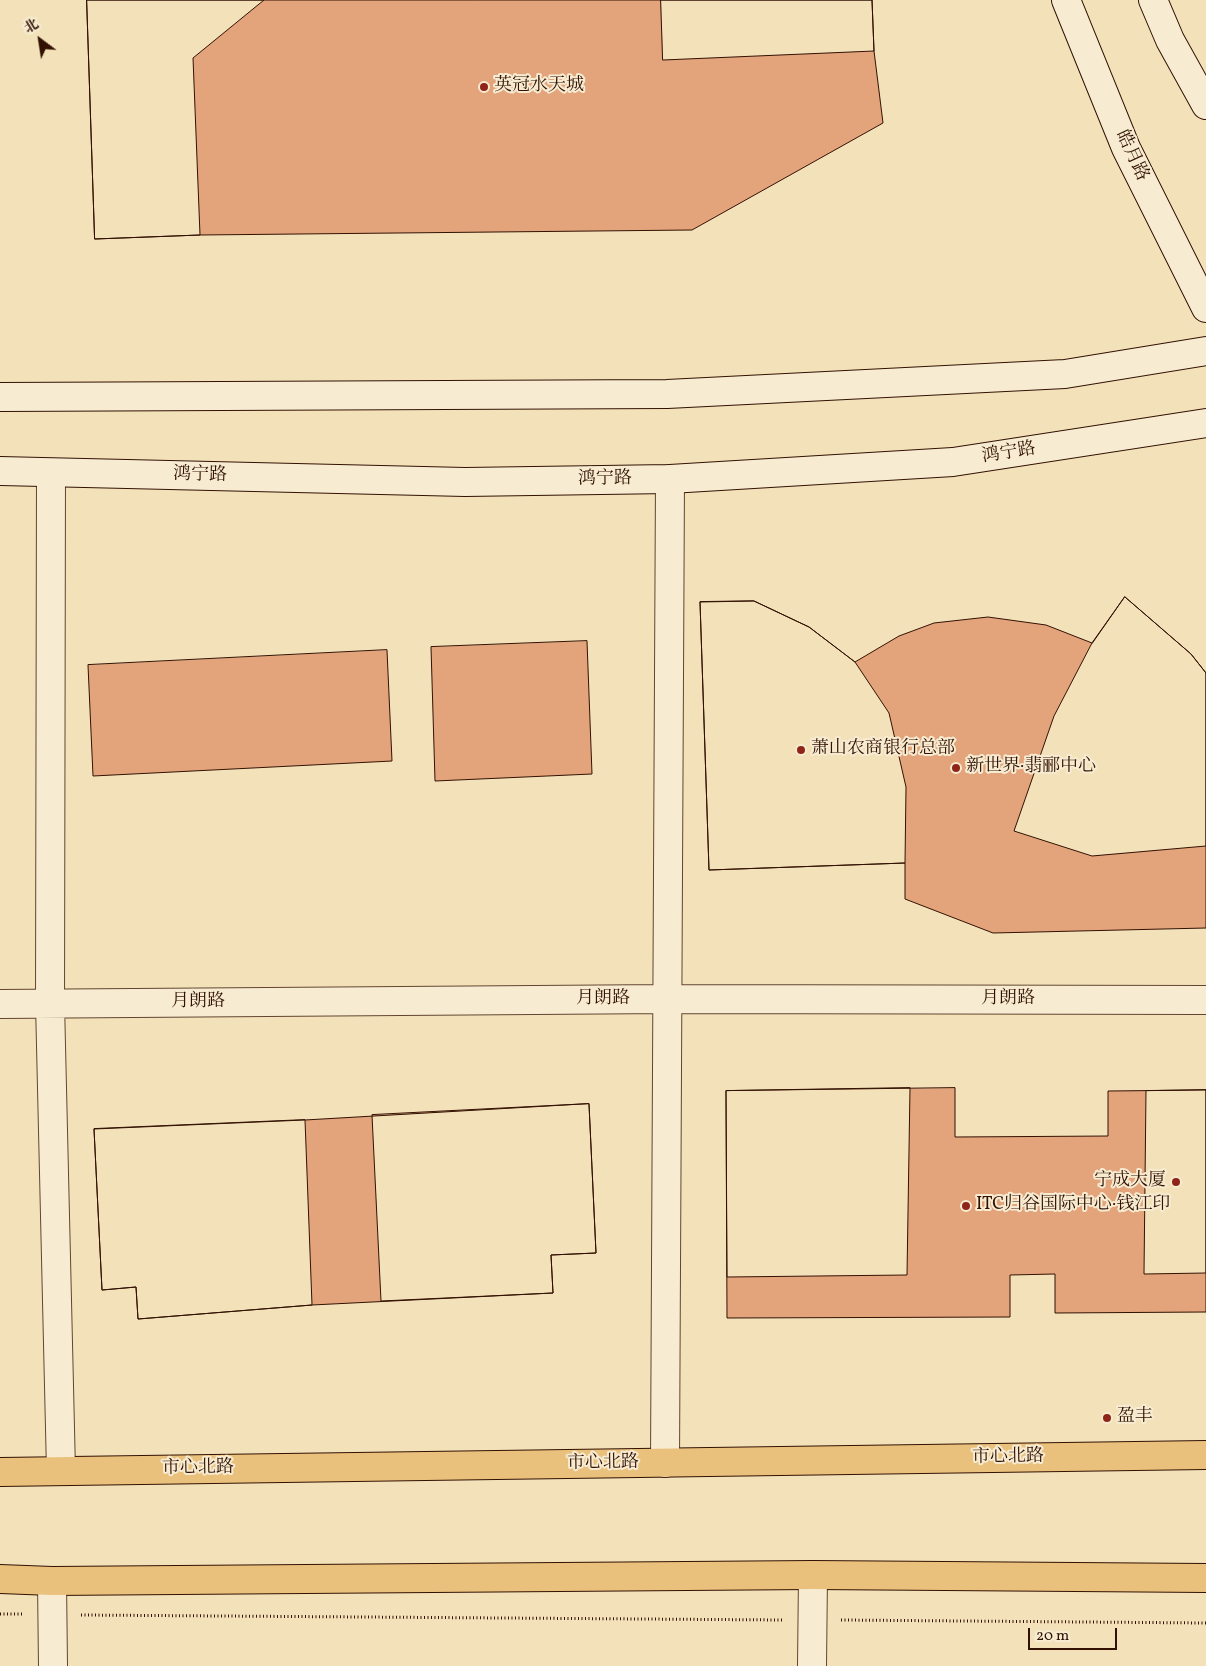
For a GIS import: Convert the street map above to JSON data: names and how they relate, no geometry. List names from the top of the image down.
{
  "streets": {
    "main road": ["市心北路"],
    "street": ["皓月路", "鸿宁路", "月朗路"]
  },
  "places": [
    "英冠水天城",
    "萧山农商银行总部",
    "新世界·翡郦中心",
    "宁成大厦",
    "ITC归谷国际中心·钱江印",
    "盈丰"
  ],
  "scale_bar": "20 m",
  "north": "top left"
}
